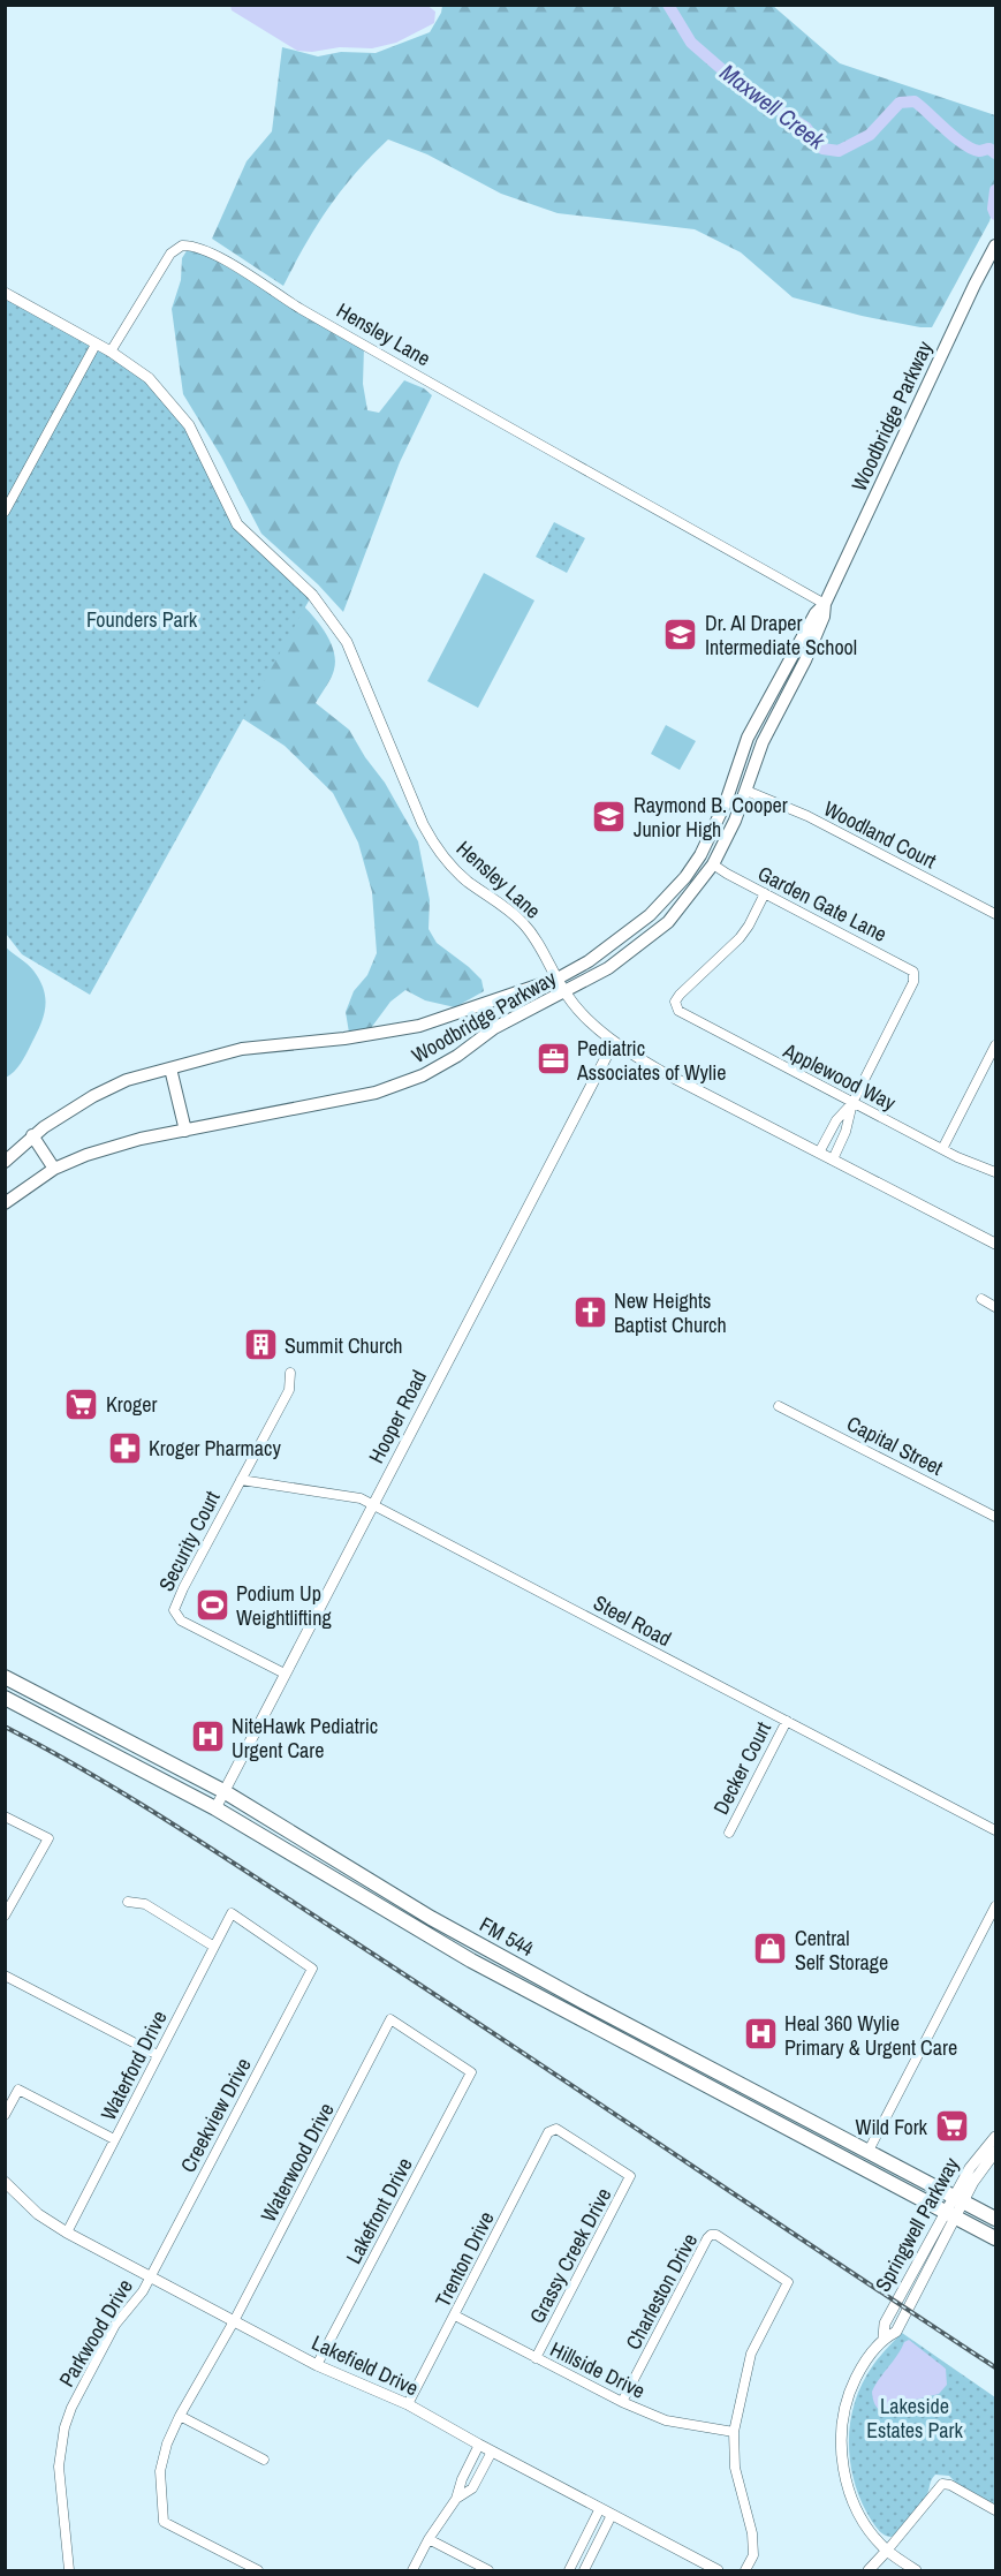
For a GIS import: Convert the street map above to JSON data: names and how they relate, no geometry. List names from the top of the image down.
{
  "streets": {
    "main road": ["Woodbridge Parkway", "FM 544"],
    "street": [
      "Hensley Lane",
      "Woodland Court",
      "Garden Gate Lane",
      "Applewood Way",
      "Hooper Road",
      "Capital Street",
      "Security Court",
      "Steel Road",
      "Decker Court",
      "Waterford Drive",
      "Creekview Drive",
      "Waterwood Drive",
      "Lakefront Drive",
      "Springwell Parkway",
      "Grassy Creek Drive",
      "Trenton Drive",
      "Charleston Drive",
      "Parkwood Drive",
      "Lakefield Drive",
      "Hillside Drive"
    ]
  },
  "crossings": [
    ["Hensley Lane", "Woodbridge Parkway"],
    ["Hensley Lane", "Hooper Road"],
    ["Woodbridge Parkway", "Woodland Court"],
    ["Woodbridge Parkway", "Garden Gate Lane"],
    ["Garden Gate Lane", "Applewood Way"],
    ["Hooper Road", "Security Court"],
    ["Hooper Road", "Steel Road"],
    ["Hooper Road", "FM 544"],
    ["Security Court", "Steel Road"],
    ["Steel Road", "Decker Court"],
    ["FM 544", "Springwell Parkway"],
    ["Waterford Drive", "Creekview Drive"],
    ["Waterford Drive", "Lakefield Drive"],
    ["Creekview Drive", "Parkwood Drive"],
    ["Creekview Drive", "Lakefield Drive"],
    ["Waterwood Drive", "Lakefront Drive"],
    ["Waterwood Drive", "Lakefield Drive"],
    ["Lakefront Drive", "Lakefield Drive"],
    ["Grassy Creek Drive", "Trenton Drive"],
    ["Grassy Creek Drive", "Hillside Drive"],
    ["Trenton Drive", "Lakefield Drive"],
    ["Trenton Drive", "Hillside Drive"],
    ["Charleston Drive", "Hillside Drive"],
    ["Parkwood Drive", "Lakefield Drive"]
  ],
  "water": ["Maxwell Creek"],
  "parks": ["Founders Park", "Lakeside Estates Park"],
  "places": {
    "school or university": ["Dr. Al Draper Intermediate School", "Raymond B. Cooper Junior High"],
    "office": ["Pediatric Associates of Wylie"],
    "church": ["New Heights Baptist Church"],
    "building": ["Summit Church"],
    "supermarket": ["Kroger", "Wild Fork"],
    "pharmacy": ["Kroger Pharmacy"],
    "sports": ["Podium Up Weightlifting"],
    "hospital": ["NiteHawk Pediatric Urgent Care", "Heal 360 Wylie Primary & Urgent Care"],
    "shop": ["Central Self Storage"]
  }
}
